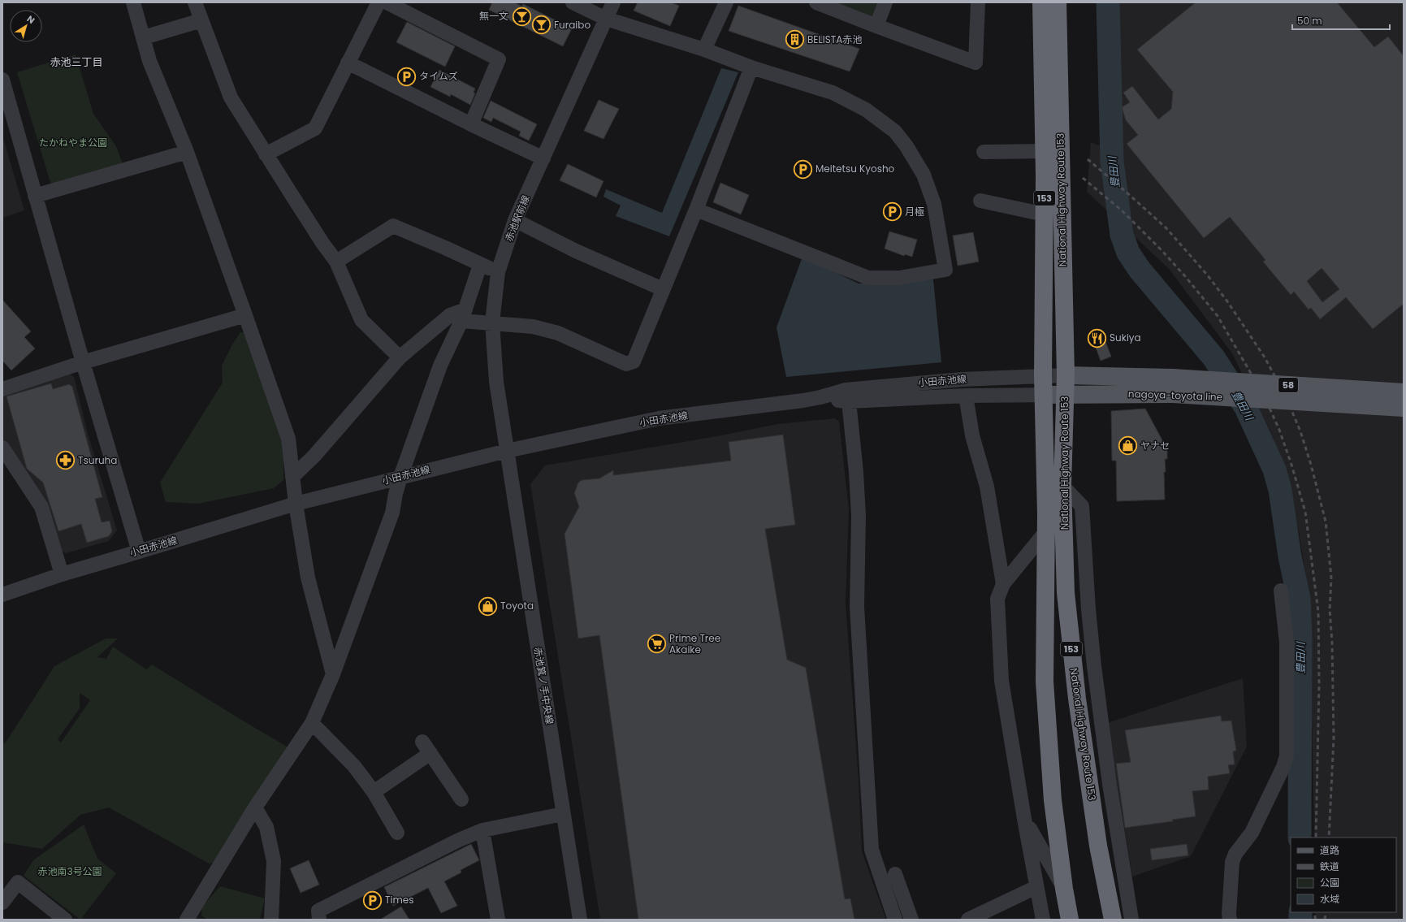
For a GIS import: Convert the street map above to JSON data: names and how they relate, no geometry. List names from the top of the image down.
{
  "streets": {
    "highway": ["153", "National Highway Route 153"],
    "main road": ["58", "nagoya-toyota line"],
    "street": ["赤池駅前線", "小田赤池線", "赤池箕ノ手中央線"]
  },
  "crossings": [
    ["National Highway Route 153", "小田赤池線"],
    ["National Highway Route 153", "nagoya-toyota line"],
    ["赤池駅前線", "小田赤池線"],
    ["赤池駅前線", "赤池箕ノ手中央線"],
    ["小田赤池線", "nagoya-toyota line"],
    ["小田赤池線", "赤池箕ノ手中央線"]
  ],
  "districts": ["赤池三丁目"],
  "water": ["豊田川"],
  "parks": ["たかねやま公園", "赤池南3号公園"],
  "places": {
    "bar": ["無一文", "Furaibo"],
    "building": ["BELISTA赤池"],
    "parking": [
      "タイムズ",
      "Meitetsu Kyosho",
      "月極",
      "Times"
    ],
    "restaurant": ["Sukiya"],
    "shop": ["ヤナセ", "Toyota"],
    "pharmacy": ["Tsuruha"],
    "supermarket": ["Prime Tree Akaike"]
  },
  "legend": [
    "道路",
    "鉄道",
    "公園",
    "水域"
  ],
  "scale_bar": "50 m",
  "north": "top right"
}
